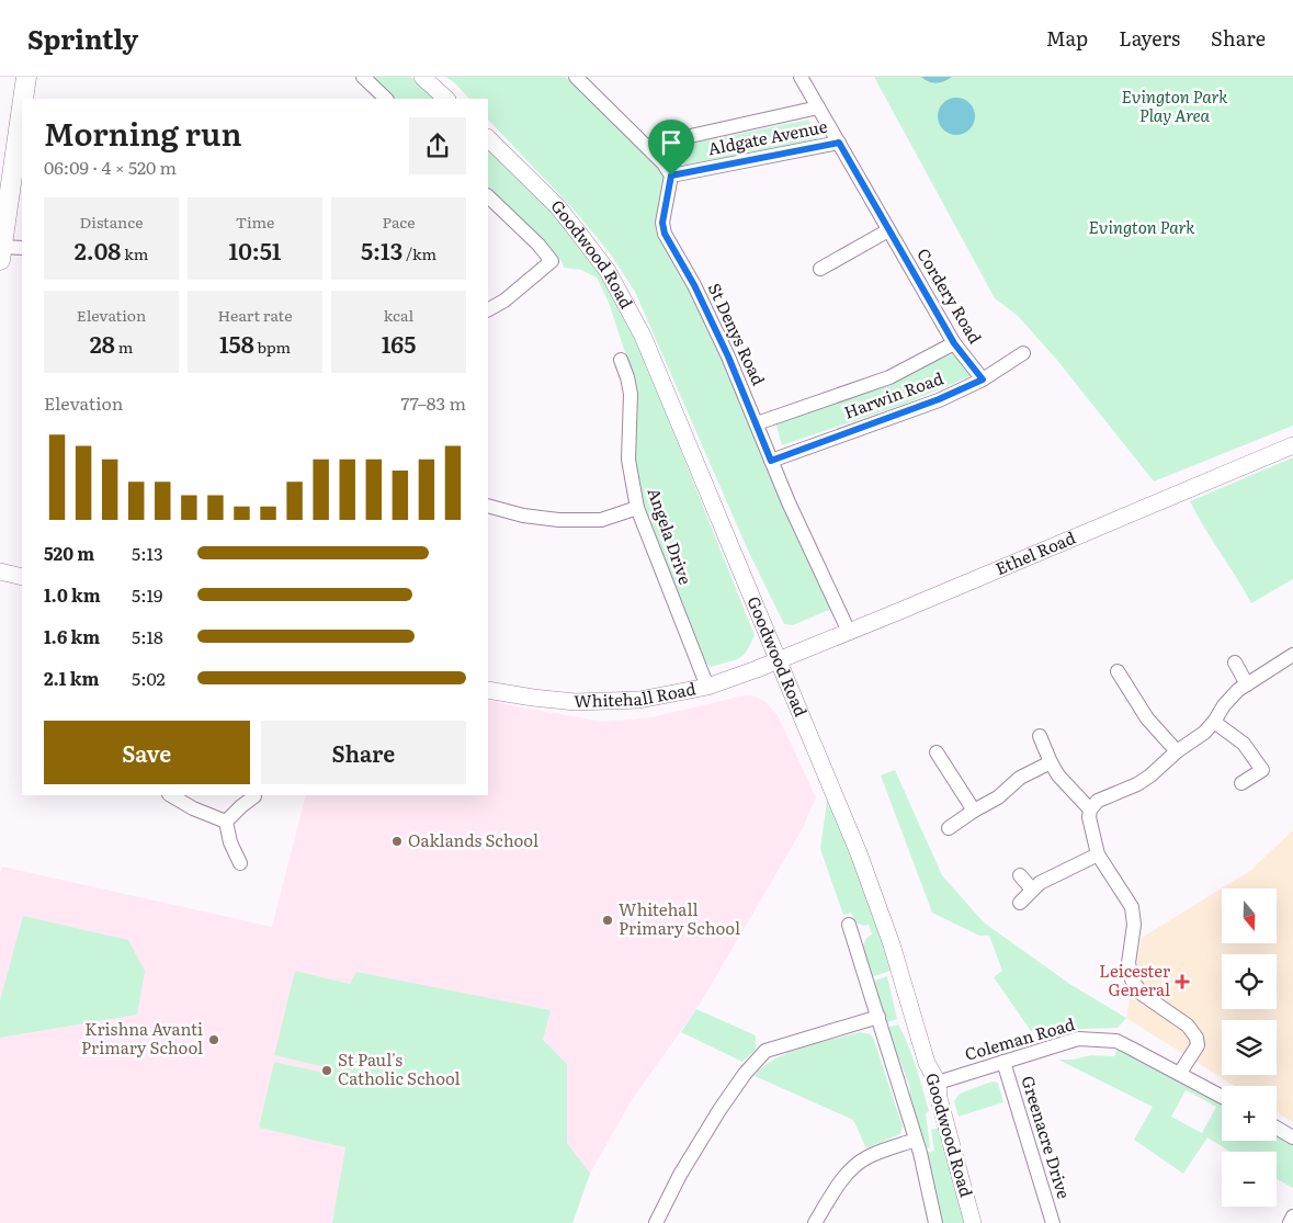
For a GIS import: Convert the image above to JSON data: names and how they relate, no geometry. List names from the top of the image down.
{
  "streets": {
    "street": [
      "Aldgate Avenue",
      "Goodwood Road",
      "Cordery Road",
      "St Denys Road",
      "Harwin Road",
      "Angela Drive",
      "Ethel Road",
      "Whitehall Road",
      "Coleman Road",
      "Greenacre Drive"
    ]
  },
  "crossings": [
    ["Aldgate Avenue", "Cordery Road"],
    ["Aldgate Avenue", "St Denys Road"],
    ["Goodwood Road", "Ethel Road"],
    ["Goodwood Road", "Whitehall Road"],
    ["Goodwood Road", "Coleman Road"],
    ["Cordery Road", "Harwin Road"],
    ["St Denys Road", "Harwin Road"],
    ["St Denys Road", "Ethel Road"],
    ["Angela Drive", "Whitehall Road"],
    ["Ethel Road", "Whitehall Road"],
    ["Coleman Road", "Greenacre Drive"]
  ],
  "parks": ["Evington Park Play Area", "Evington Park"],
  "places": {
    "other": [
      "Oaklands School",
      "Whitehall Primary School",
      "Krishna Avanti Primary School",
      "St Paul's Catholic School"
    ],
    "health": ["Leicester General"]
  },
  "north": "bottom",
  "page": {
    "header": "Sprintly",
    "nav": ["Map", "Layers", "Share"],
    "heading": ["Morning run", "06:09 · 4 × 520 m"],
    "stats": [
      ["Distance", "2.08 km"],
      ["Time", "10:51"],
      ["Pace", "5:13 /km"],
      ["Elevation", "28 m"],
      ["Heart rate", "158 bpm"],
      ["kcal", "165"]
    ],
    "chart": ["Elevation", "77–83 m"],
    "list": [
      {
        "name": "520 m",
        "note": "5:13"
      },
      {
        "name": "1.0 km",
        "note": "5:19"
      },
      {
        "name": "1.6 km",
        "note": "5:18"
      },
      {
        "name": "2.1 km",
        "note": "5:02"
      }
    ],
    "buttons": ["Save", "Share"],
    "map_buttons": ["+", "−"]
  }
}
